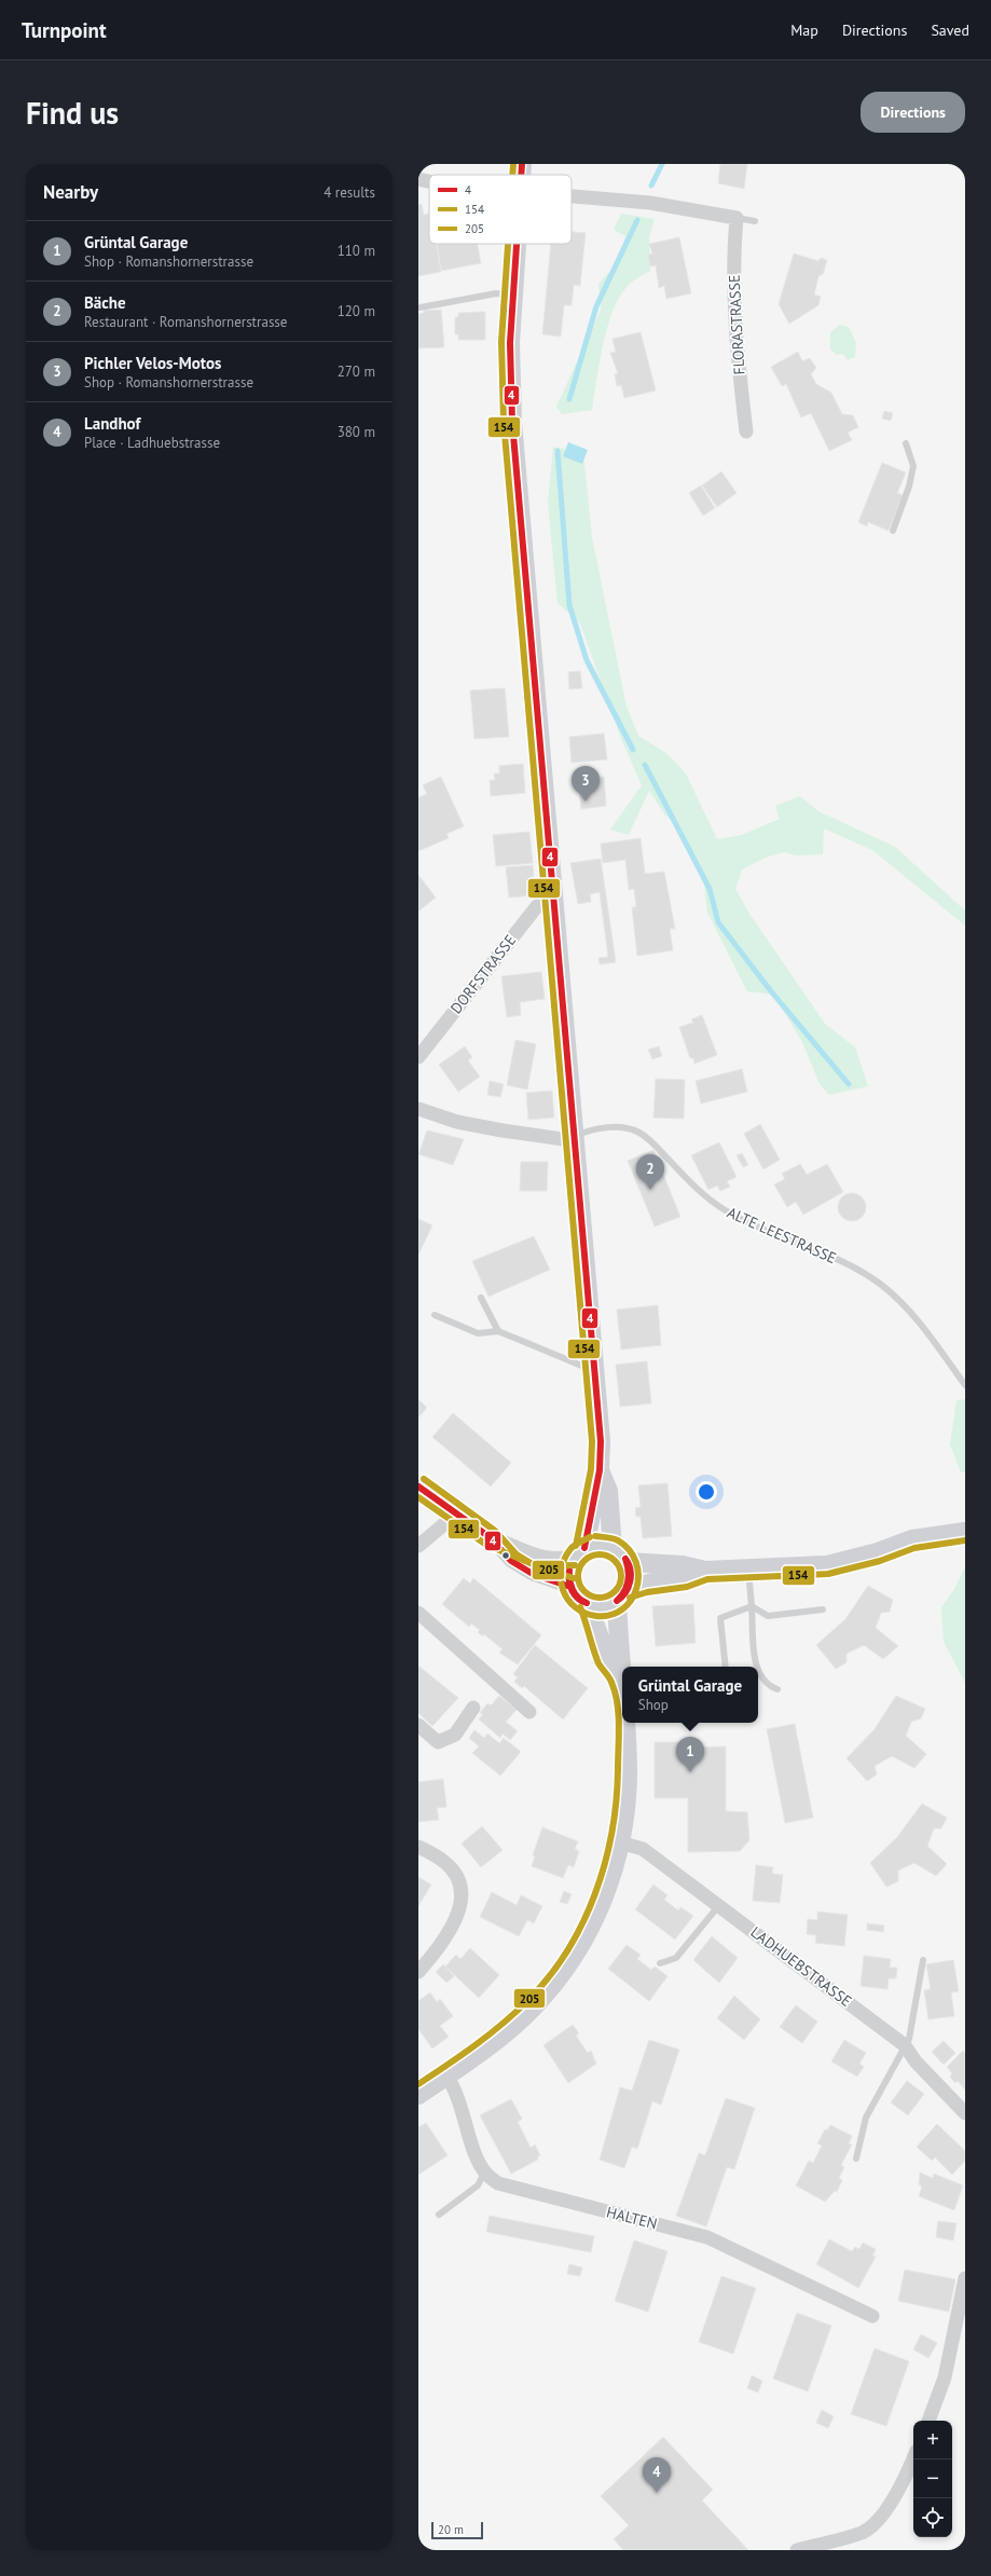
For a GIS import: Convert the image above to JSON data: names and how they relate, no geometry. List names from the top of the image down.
{
  "streets": {
    "street": [
      "FLORASTRASSE",
      "DORFSTRASSE",
      "LADHUEBSTRASSE",
      "HALTEN"
    ],
    "lane": ["ALTE LEESTRASSE"]
  },
  "lines": ["transit line 4", "transit line 154", "transit line 205"],
  "legend": ["4", "154", "205"],
  "scale_bar": "20 m",
  "page": {
    "header": "Turnpoint",
    "nav": ["Map", "Directions", "Saved"],
    "buttons": "Directions",
    "title": "Find us",
    "heading": ["Nearby", "4 results"],
    "list": [
      {
        "mark": "1",
        "name": "Grüntal Garage",
        "note": "Shop · Romanshornerstrasse",
        "value": "110 m"
      },
      {
        "mark": "2",
        "name": "Bäche",
        "note": "Restaurant · Romanshornerstrasse",
        "value": "120 m"
      },
      {
        "mark": "3",
        "name": "Pichler Velos-Motos",
        "note": "Shop · Romanshornerstrasse",
        "value": "270 m"
      },
      {
        "mark": "4",
        "name": "Landhof",
        "note": "Place · Ladhuebstrasse",
        "value": "380 m"
      }
    ],
    "pins": [
      "3",
      "2",
      "1",
      "4"
    ],
    "popup": ["Grüntal Garage", "Shop"],
    "map_buttons": ["+", "−"],
    "scale": "20 m"
  }
}
